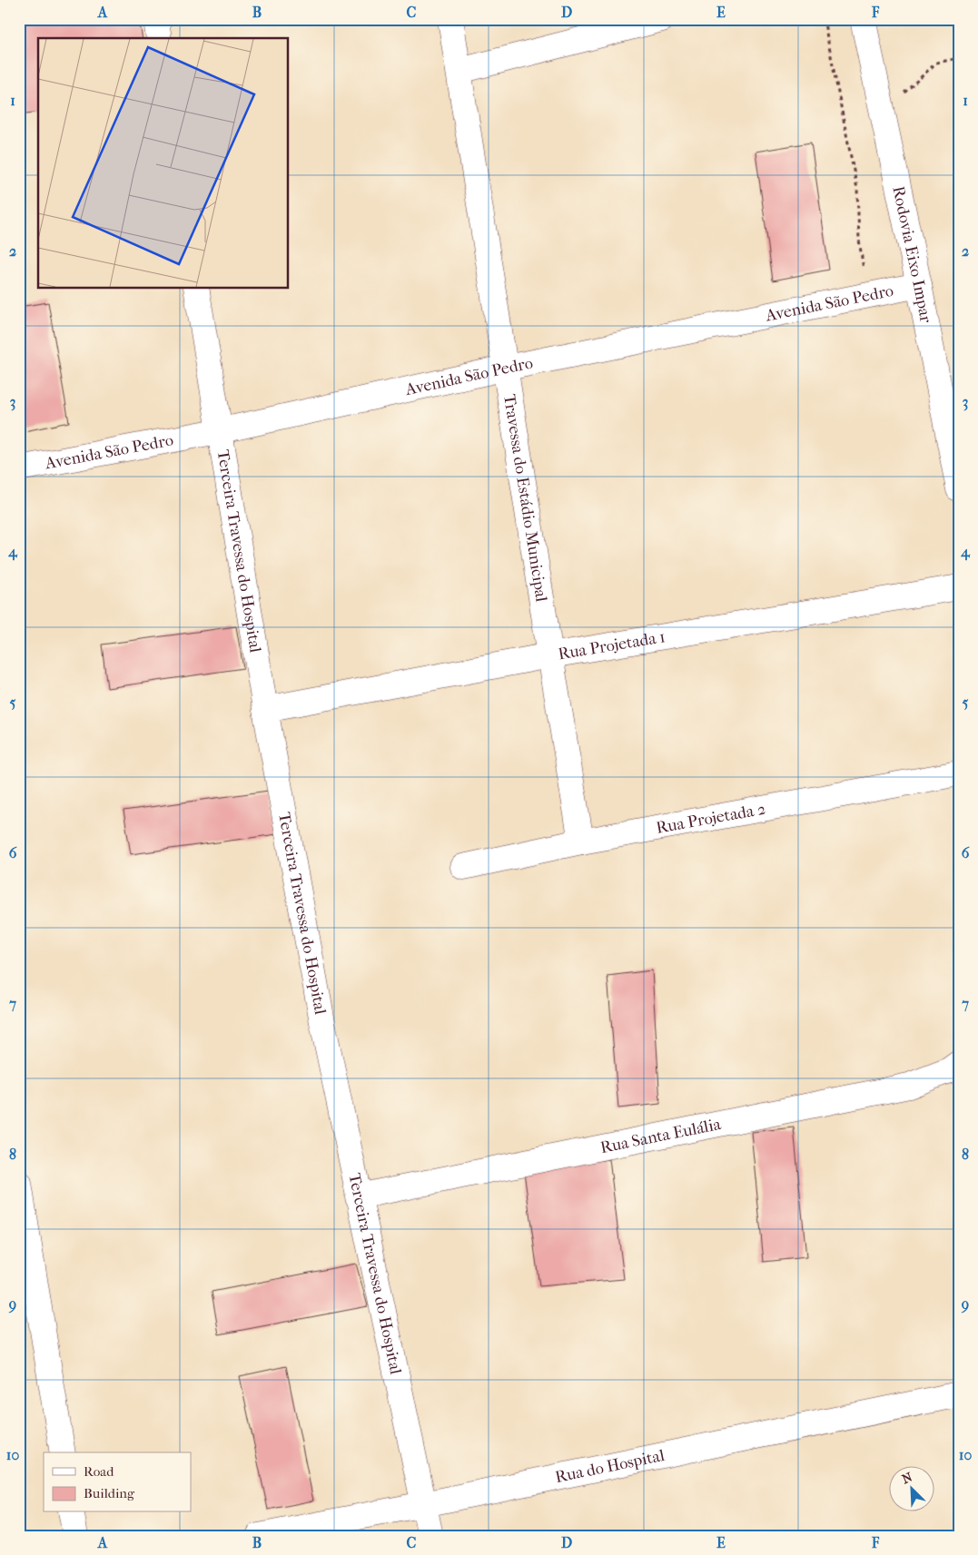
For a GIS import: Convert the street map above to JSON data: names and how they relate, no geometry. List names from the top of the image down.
{
  "streets": {
    "street": [
      "Rodovia Eixo Impar",
      "Avenida São Pedro",
      "Travessa do Estádio Municipal",
      "Terceira Travessa do Hospital",
      "Rua Projetada 1",
      "Rua Projetada 2",
      "Rua Santa Eulália",
      "Rua do Hospital"
    ]
  },
  "crossings": [
    ["Rodovia Eixo Impar", "Avenida São Pedro"],
    ["Avenida São Pedro", "Travessa do Estádio Municipal"],
    ["Avenida São Pedro", "Terceira Travessa do Hospital"],
    ["Travessa do Estádio Municipal", "Rua Projetada 1"],
    ["Travessa do Estádio Municipal", "Rua Projetada 2"],
    ["Terceira Travessa do Hospital", "Rua Projetada 1"],
    ["Terceira Travessa do Hospital", "Rua Santa Eulália"],
    ["Terceira Travessa do Hospital", "Rua do Hospital"]
  ],
  "legend": ["Road", "Building"],
  "north": "top left",
  "grid": {
    "columns": [
      "A",
      "B",
      "C",
      "D",
      "E",
      "F"
    ],
    "rows": [
      "1",
      "2",
      "3",
      "4",
      "5",
      "6",
      "7",
      "8",
      "9",
      "10"
    ]
  }
}
